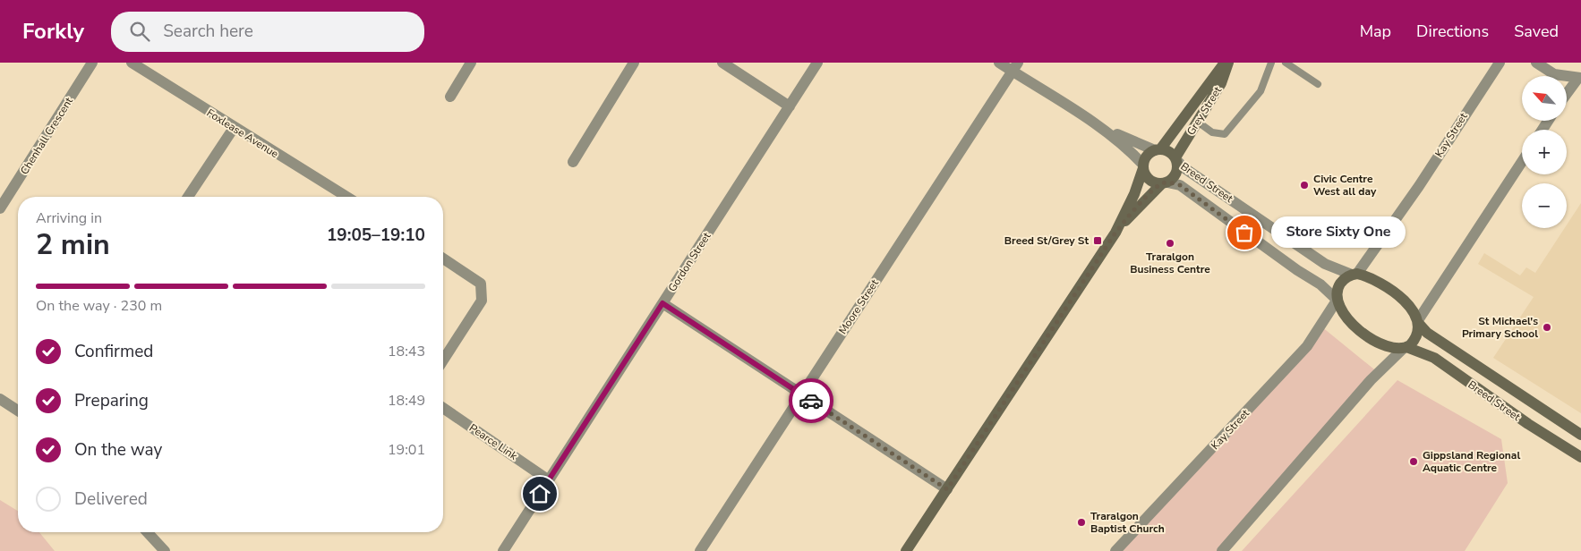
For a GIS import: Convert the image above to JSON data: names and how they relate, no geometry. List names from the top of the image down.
{
  "streets": {
    "main road": ["Grey Street", "Breed Street"],
    "street": [
      "Foxlease Avenue",
      "Kay Street",
      "Chenhall Crescent",
      "Gordon Street",
      "Moore Street",
      "Pearce Link"
    ]
  },
  "crossings": [
    ["Grey Street", "Breed Street"],
    ["Kay Street", "Breed Street"],
    ["Gordon Street", "Pearce Link"]
  ],
  "places": {
    "other": [
      "Civic Centre West all day",
      "Store Sixty One",
      "Traralgon Business Centre",
      "St Michael's Primary School",
      "Gippsland Regional Aquatic Centre",
      "Traralgon Baptist Church"
    ],
    "transit": ["Breed St/Grey St"]
  },
  "north": "top left",
  "page": {
    "header": "Forkly",
    "search": "Search here",
    "nav": ["Map", "Directions", "Saved"],
    "map_buttons": ["+", "−"],
    "heading": ["2 min", "Arriving in", "19:05–19:10"],
    "bubble": "Store Sixty One",
    "bar": "On the way · 230 m",
    "list": [
      ["Confirmed", "18:43"],
      ["Preparing", "18:49"],
      ["On the way", "19:01"],
      "Delivered"
    ]
  }
}
